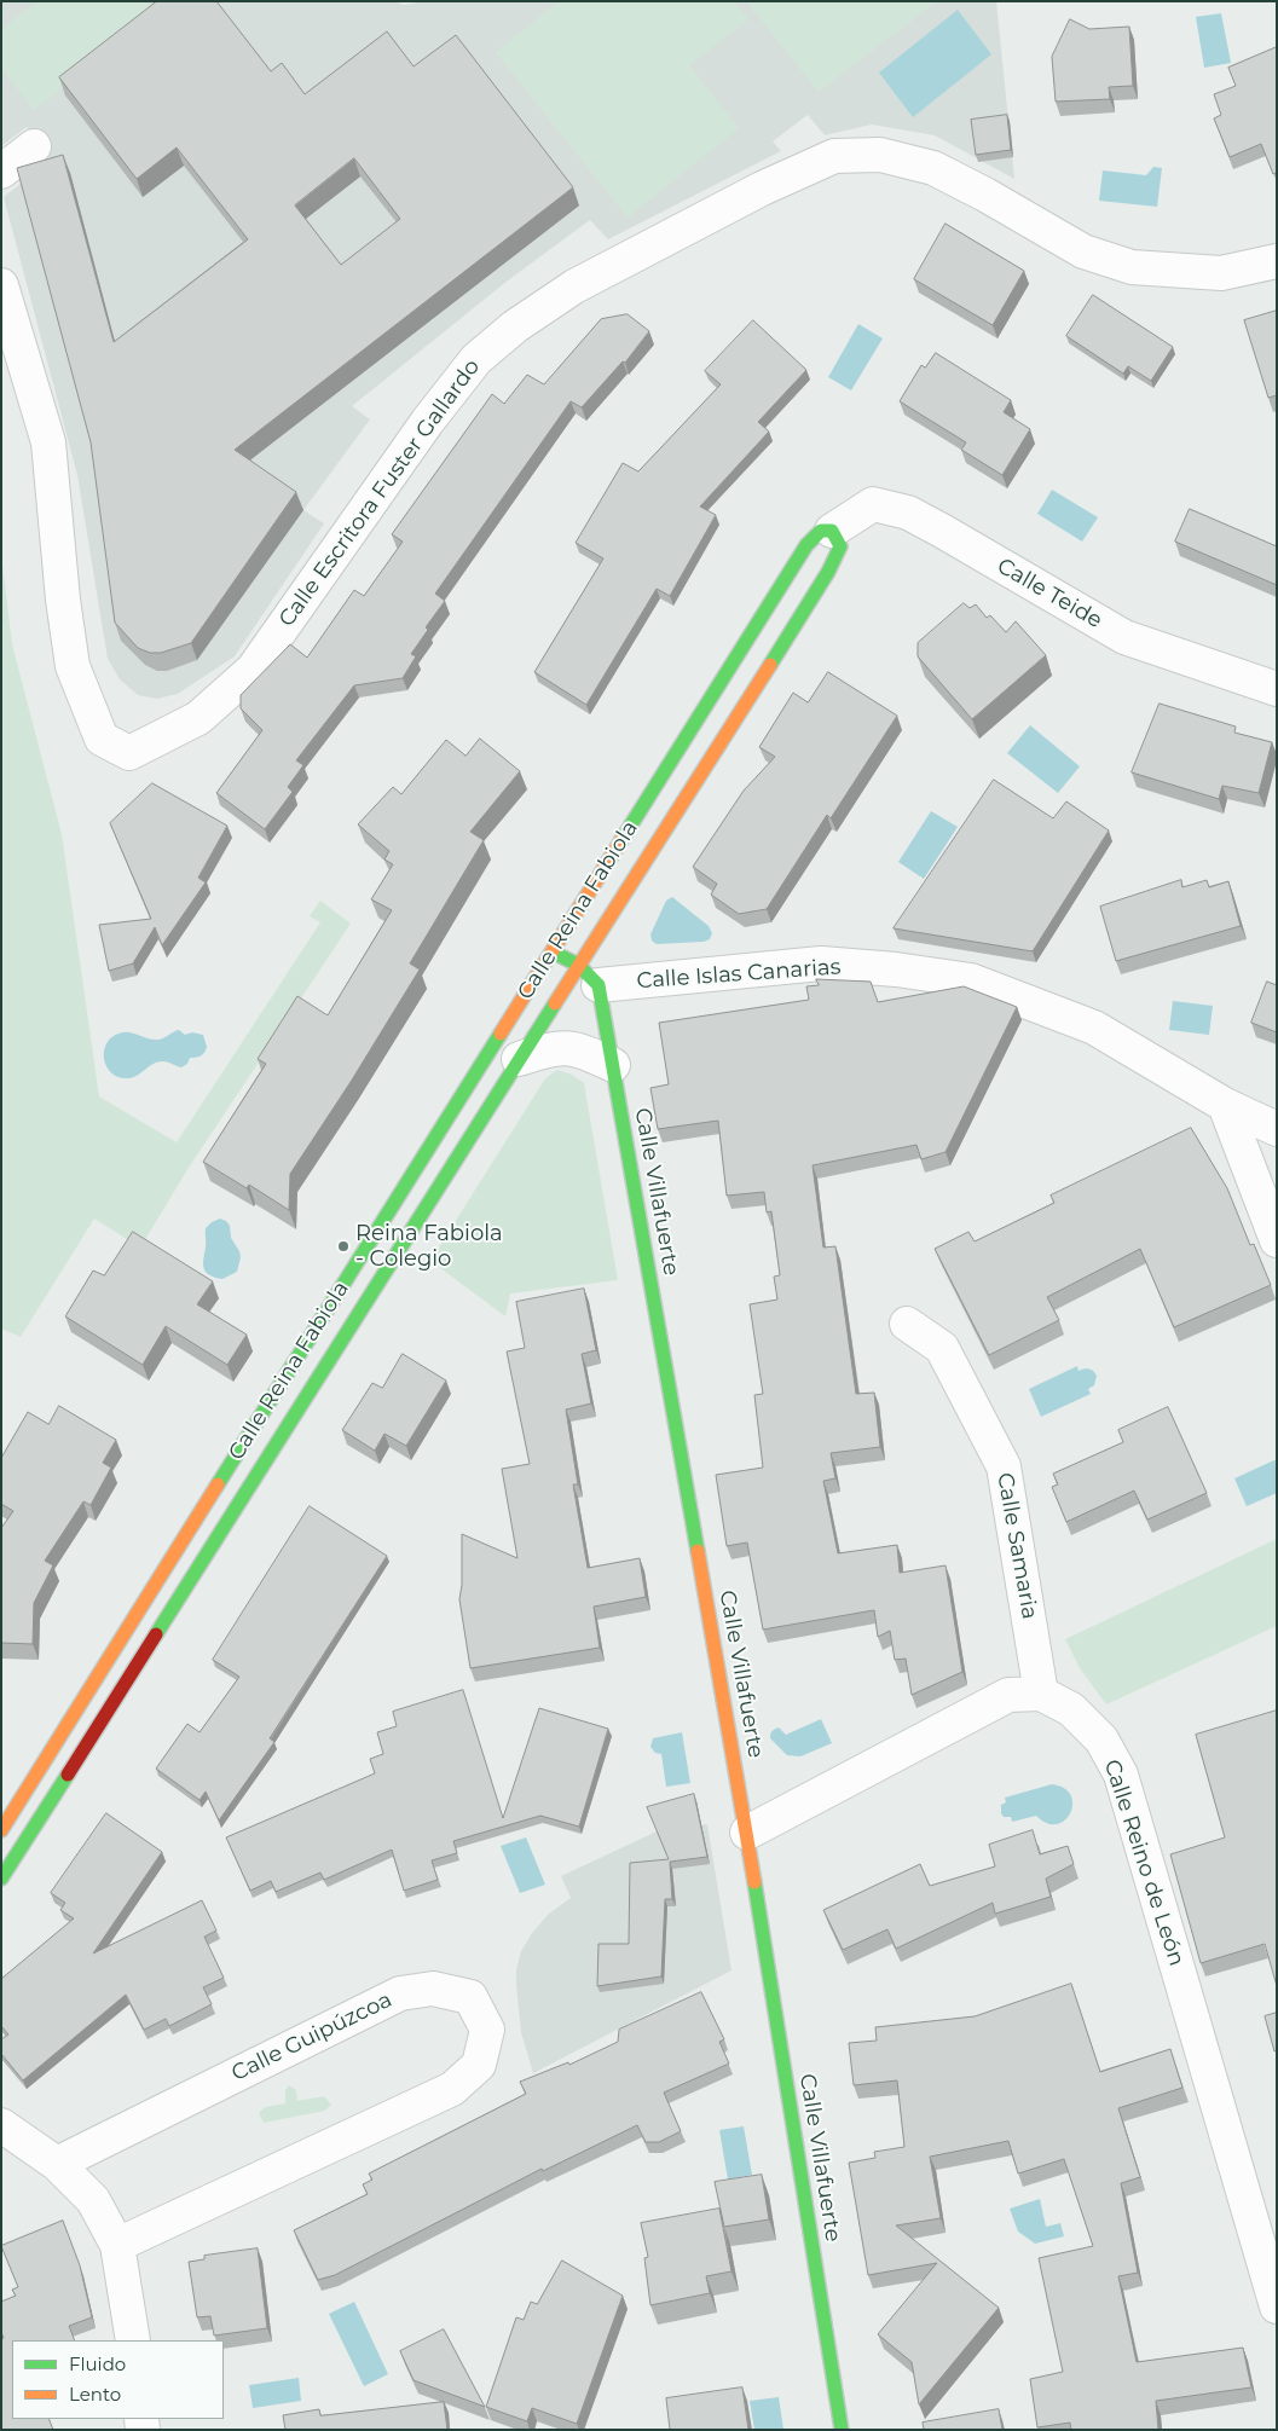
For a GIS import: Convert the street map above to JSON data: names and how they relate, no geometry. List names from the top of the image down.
{
  "streets": {
    "street": [
      "Calle Escritora Fuster Gallardo",
      "Calle Teide",
      "Calle Reina Fabiola",
      "Calle Islas Canarias",
      "Calle Villafuerte",
      "Calle Samaria",
      "Calle Reino de León",
      "Calle Guipúzcoa"
    ]
  },
  "crossings": [
    ["Calle Teide", "Calle Reina Fabiola"],
    ["Calle Reina Fabiola", "Calle Islas Canarias"],
    ["Calle Reina Fabiola", "Calle Villafuerte"],
    ["Calle Islas Canarias", "Calle Villafuerte"],
    ["Calle Villafuerte", "Calle Reino de León"],
    ["Calle Samaria", "Calle Reino de León"]
  ],
  "places": ["Reina Fabiola - Colegio"],
  "legend": ["Fluido", "Lento"]
}
